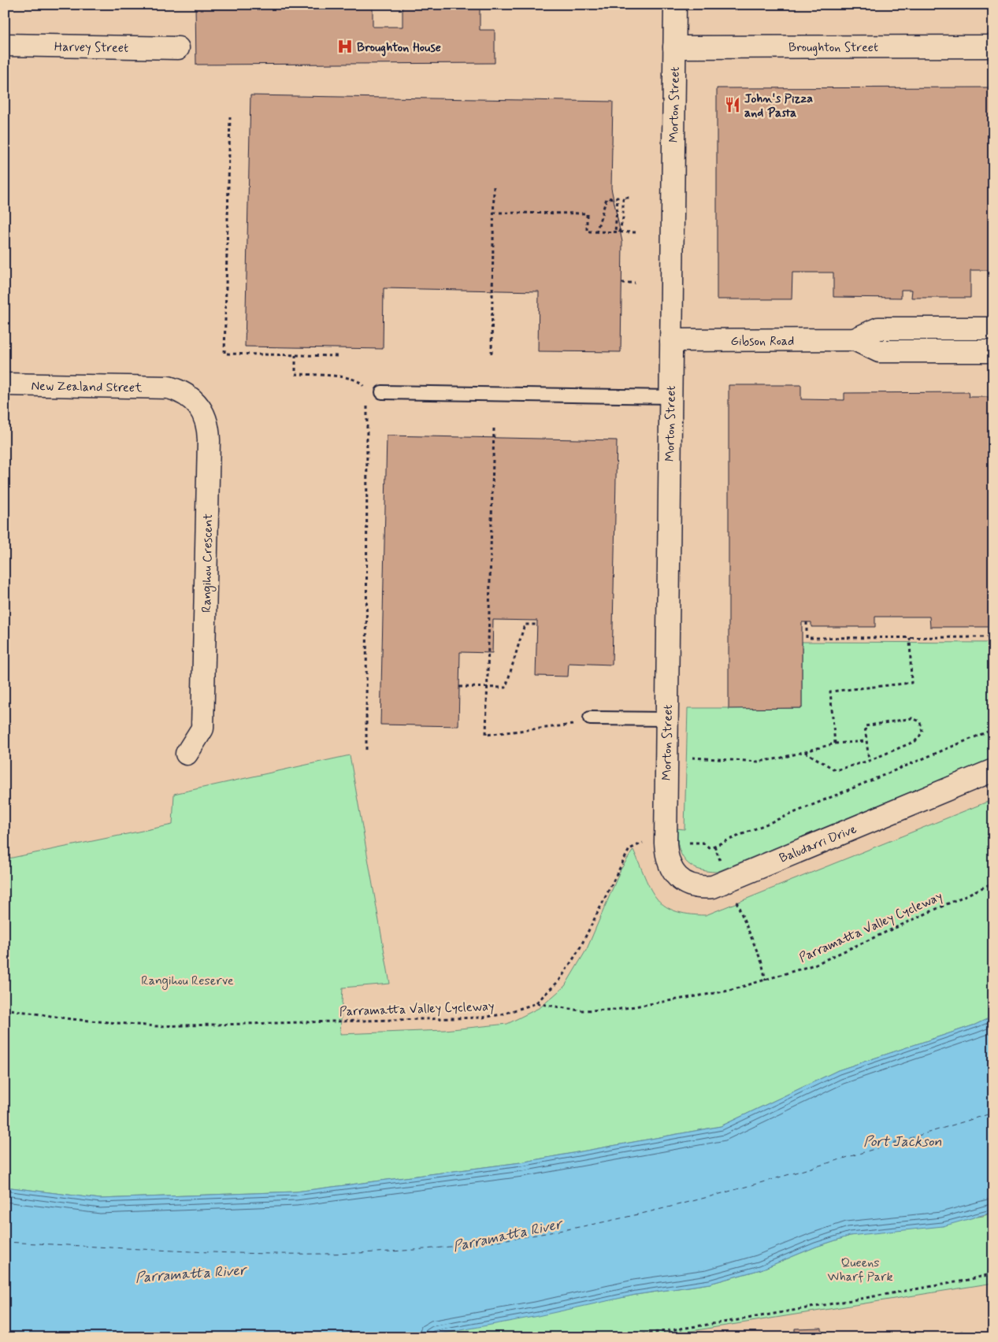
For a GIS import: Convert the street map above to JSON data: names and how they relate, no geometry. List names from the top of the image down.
{
  "streets": {
    "street": [
      "Harvey Street",
      "Broughton Street",
      "Morton Street",
      "Gibson Road",
      "New Zealand Street",
      "Rangihou Crescent",
      "Baludarri Drive"
    ],
    "path": ["Parramatta Valley Cycleway"]
  },
  "crossings": [
    ["Broughton Street", "Morton Street"],
    ["Morton Street", "Gibson Road"],
    ["Morton Street", "Baludarri Drive"],
    ["New Zealand Street", "Rangihou Crescent"]
  ],
  "water": ["Port Jackson", "Parramatta River"],
  "parks": ["Rangihou Reserve", "Queens Wharf Park"],
  "places": {
    "hospital": ["Broughton House"],
    "restaurant": ["John's Pizza and Pasta"]
  }
}
